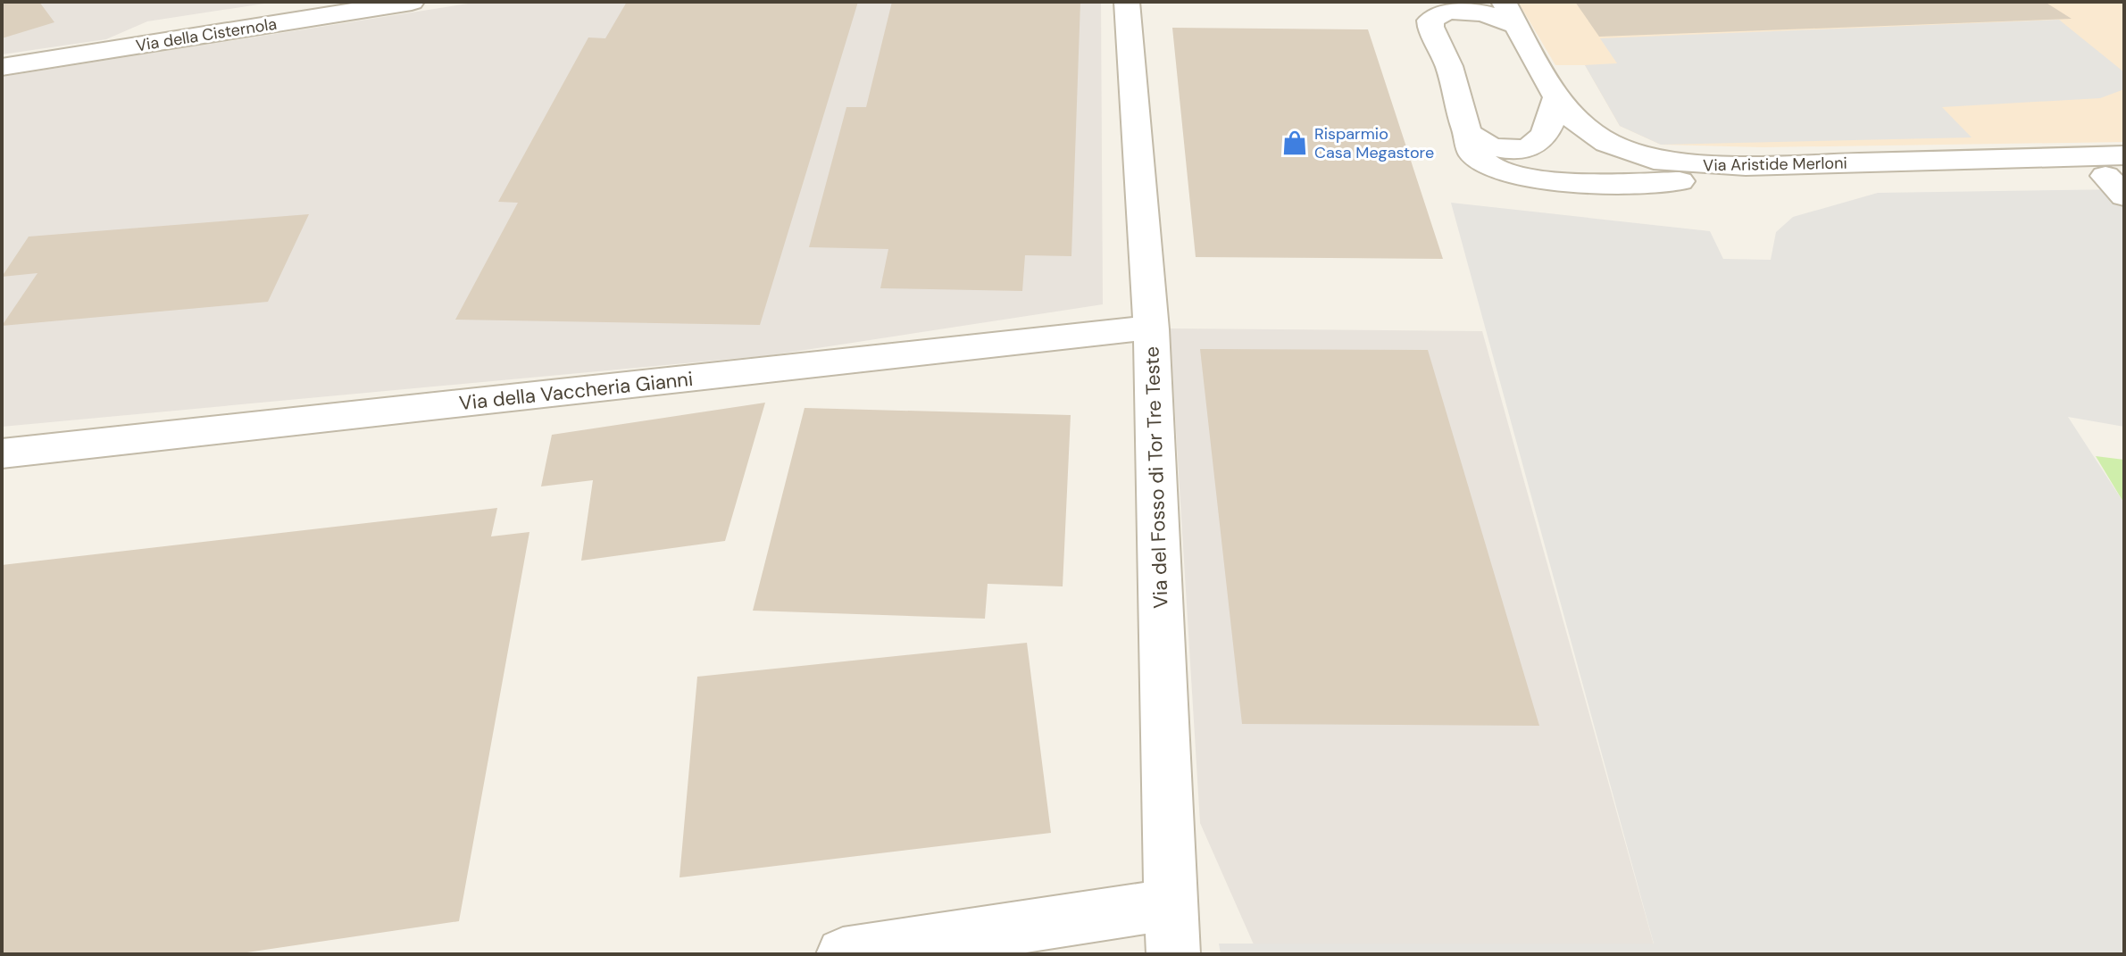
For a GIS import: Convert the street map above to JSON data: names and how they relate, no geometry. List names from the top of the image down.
{
  "streets": {
    "street": [
      "Via della Cisternola",
      "Via Aristide Merloni",
      "Via della Vaccheria Gianni",
      "Via del Fosso di Tor Tre Teste"
    ]
  },
  "crossings": [
    ["Via della Vaccheria Gianni", "Via del Fosso di Tor Tre Teste"]
  ],
  "places": {
    "shop": ["Risparmio Casa Megastore"]
  }
}
